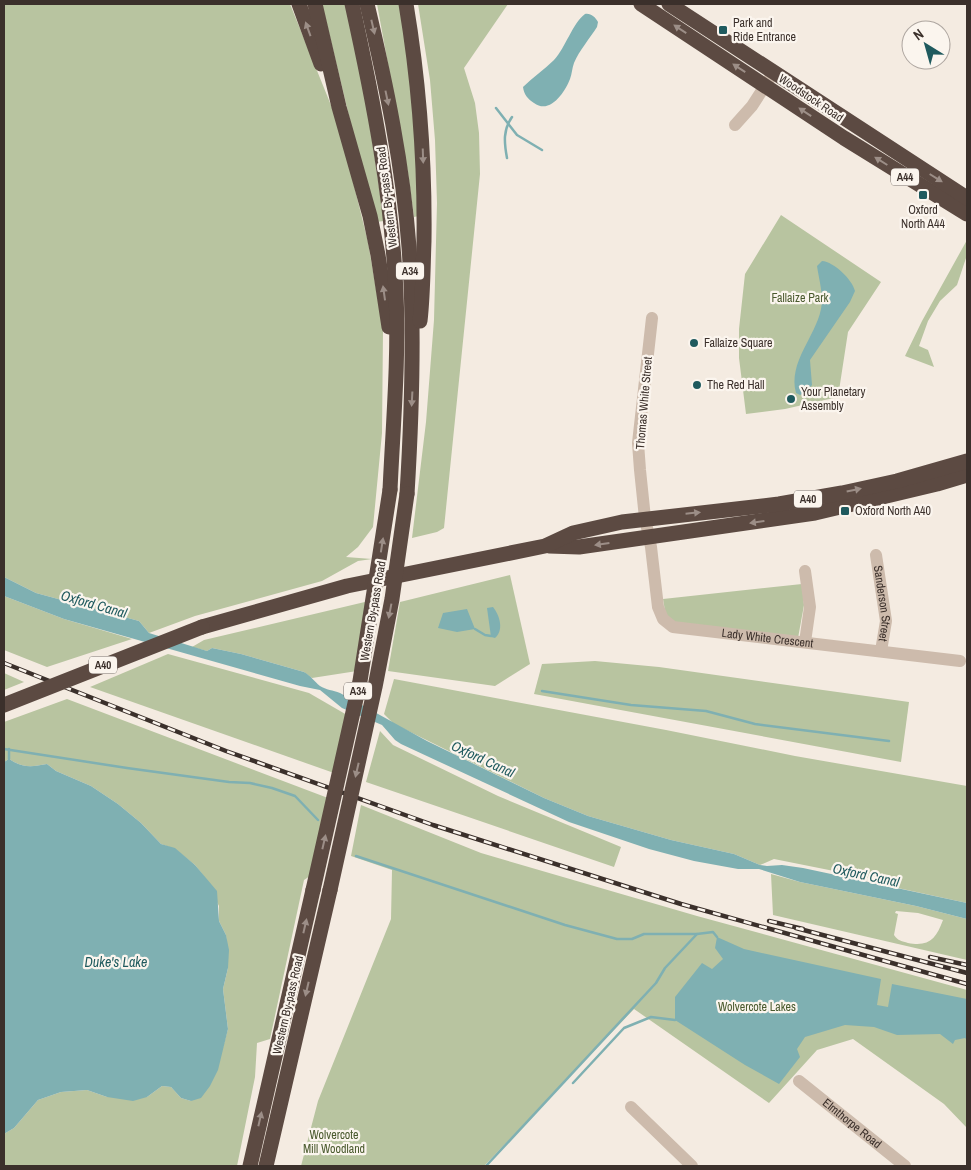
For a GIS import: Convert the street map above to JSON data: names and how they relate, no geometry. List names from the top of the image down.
{
  "streets": {
    "highway": [
      "Woodstock Road",
      "A44",
      "Western By-pass Road",
      "A34",
      "A40"
    ],
    "street": [
      "Thomas White Street",
      "Sanderson Street",
      "Lady White Crescent",
      "Elmthorpe Road"
    ]
  },
  "crossings": [
    ["Western By-pass Road", "A34"],
    ["Thomas White Street", "A40"],
    ["Thomas White Street", "Lady White Crescent"],
    ["A40", "Lady White Crescent"],
    ["Sanderson Street", "Lady White Crescent"]
  ],
  "water": ["Oxford Canal", "Duke's Lake"],
  "parks": ["Fallaize Park", "Wolvercote Lakes", "Wolvercote Mill Woodland"],
  "places": {
    "transit": ["Park and Ride Entrance", "Oxford North A44", "Oxford North A40"],
    "other": ["Fallaize Square", "The Red Hall", "Your Planetary Assembly"]
  },
  "north": "top left"
}
